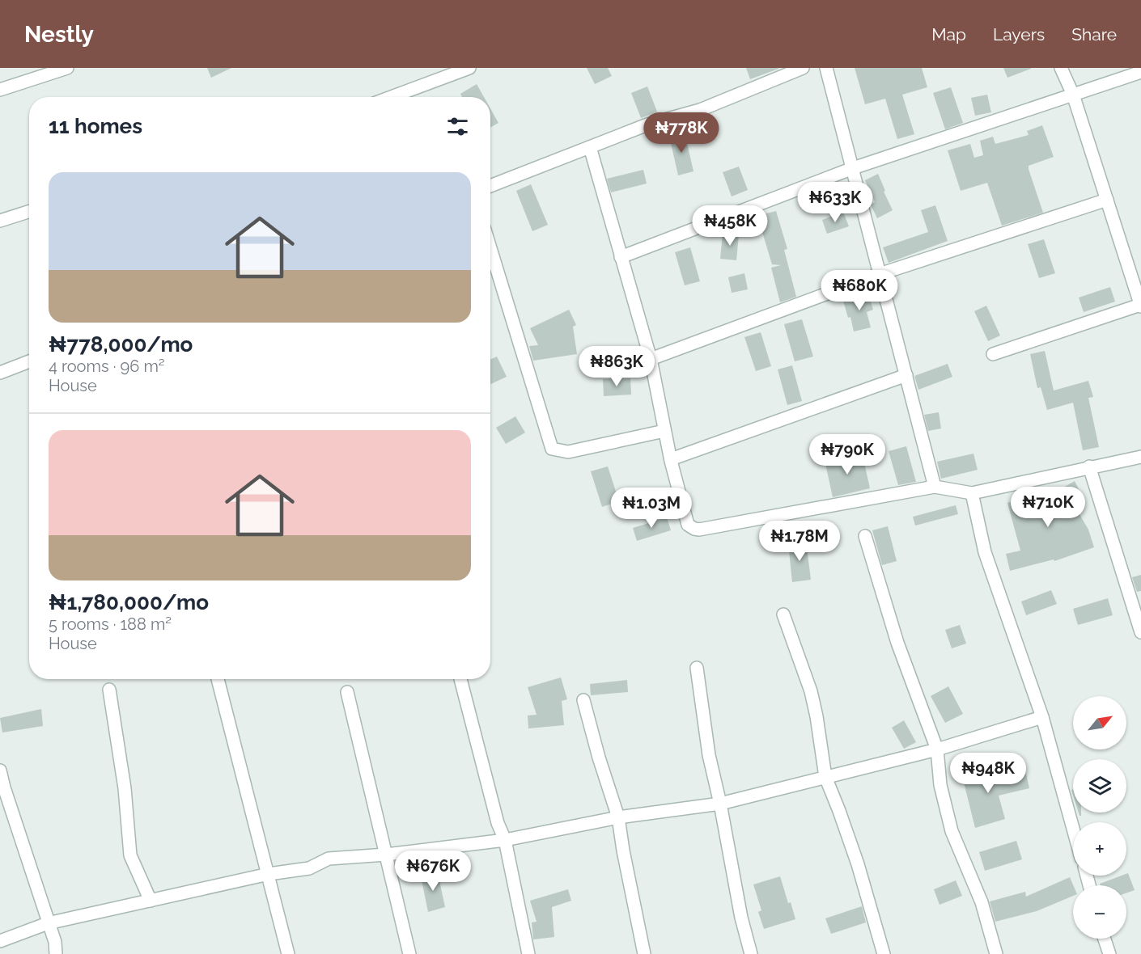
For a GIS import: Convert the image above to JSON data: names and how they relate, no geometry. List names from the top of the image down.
{
  "north": "top right",
  "page": {
    "header": "Nestly",
    "nav": ["Map", "Layers", "Share"],
    "heading": "11 homes",
    "price": [
      "₦778K",
      "₦633K",
      "₦458K",
      "₦680K",
      "₦863K",
      "₦790K",
      "₦710K",
      "₦1.03M",
      "₦1.78M",
      "₦948K",
      "₦676K"
    ],
    "list": [
      {
        "name": "₦778,000/mo",
        "note": "4 rooms · 96 m² · House"
      },
      {
        "name": "₦1,780,000/mo",
        "note": "5 rooms · 188 m² · House"
      }
    ],
    "map_buttons": ["+", "−"]
  }
}
